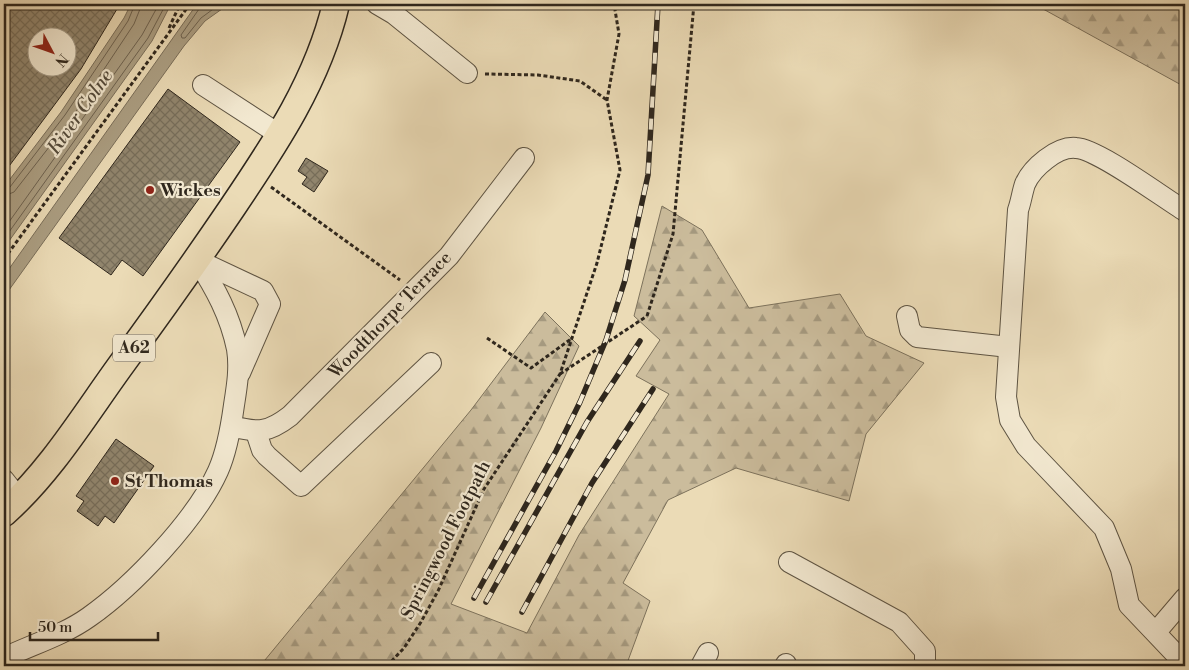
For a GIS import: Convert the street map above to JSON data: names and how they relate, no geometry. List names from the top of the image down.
{
  "streets": {
    "main road": ["A62"],
    "street": ["Woodthorpe Terrace"],
    "path": ["Springwood Footpath"]
  },
  "water": ["River Colne"],
  "places": ["Wickes", "St Thomas"],
  "scale_bar": "50 m",
  "north": "bottom right"
}
